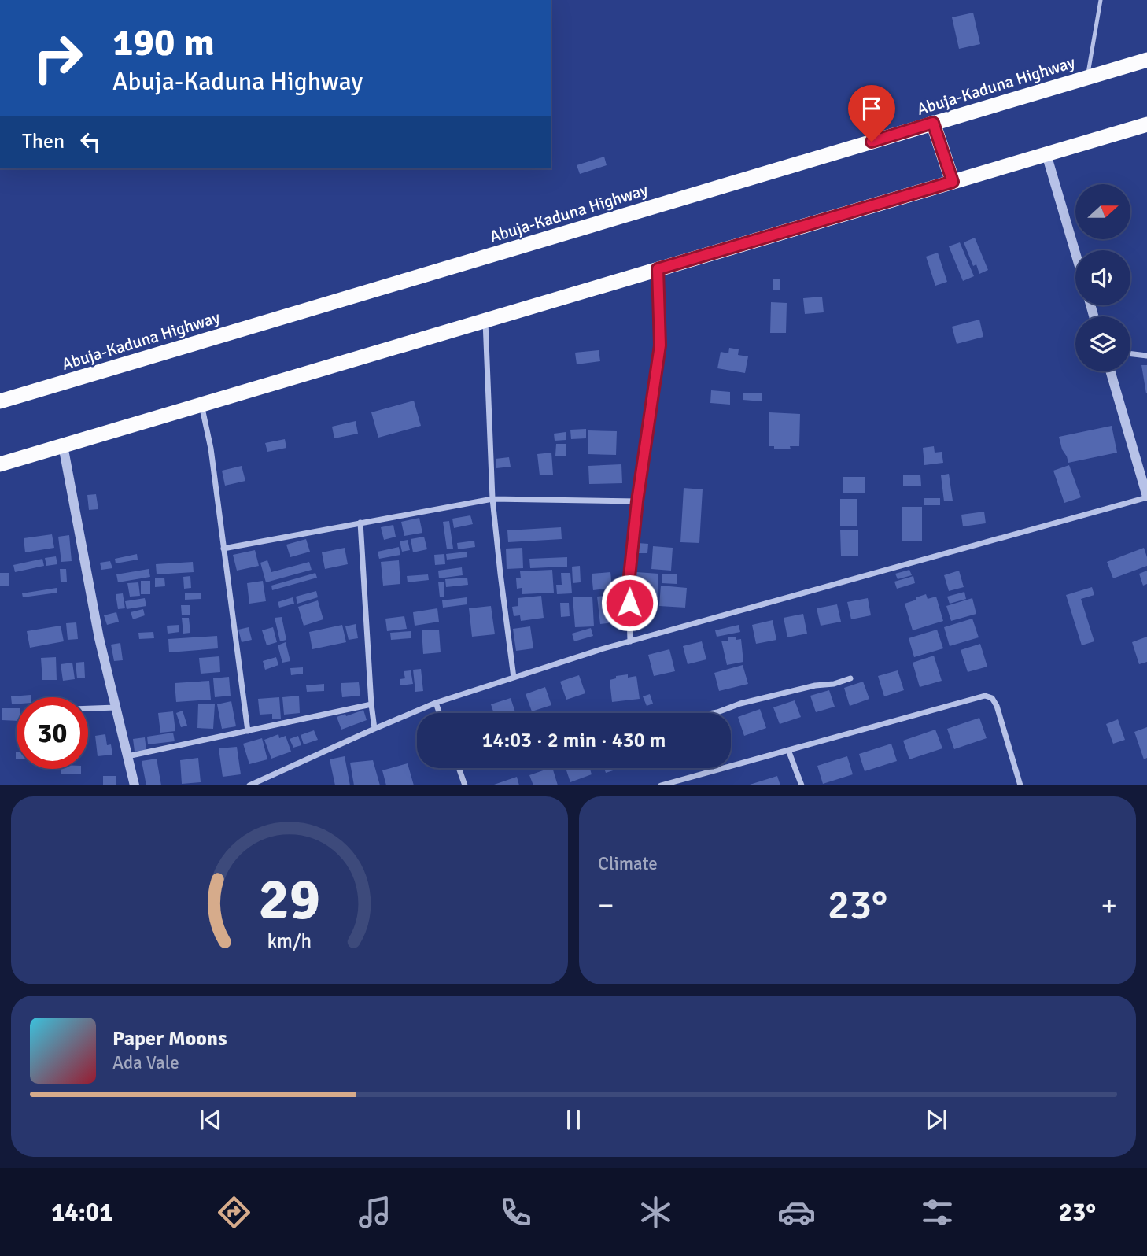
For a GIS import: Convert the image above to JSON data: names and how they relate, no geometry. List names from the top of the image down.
{
  "streets": {
    "highway": ["Abuja-Kaduna Highway"]
  },
  "north": "right",
  "page": {
    "turn": ["190 m", "Abuja-Kaduna Highway"],
    "then": "Then",
    "limit": "30",
    "trip": "14:03 · 2 min · 430 m",
    "tile": "Climate",
    "heat": ["−", "23°", "+"],
    "song": ["Paper Moons", "Ada Vale"],
    "tabs": ["14:01", "23°"],
    "gauge": ["29", "km/h"]
  }
}
